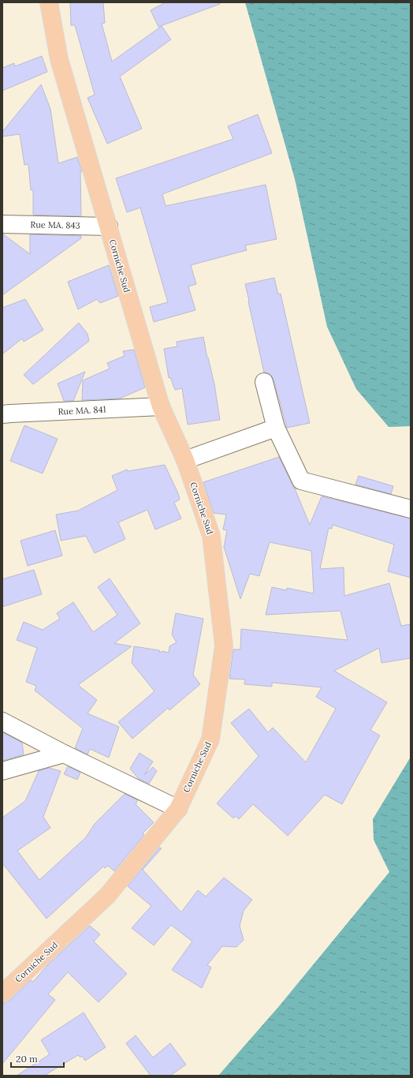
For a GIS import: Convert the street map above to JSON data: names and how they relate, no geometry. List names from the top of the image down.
{
  "streets": {
    "main road": ["Corniche Sud"],
    "street": ["Rue MA. 843", "Rue MA. 841"]
  },
  "crossings": [
    ["Rue MA. 843", "Corniche Sud"],
    ["Corniche Sud", "Rue MA. 841"]
  ],
  "scale_bar": "20 m"
}
